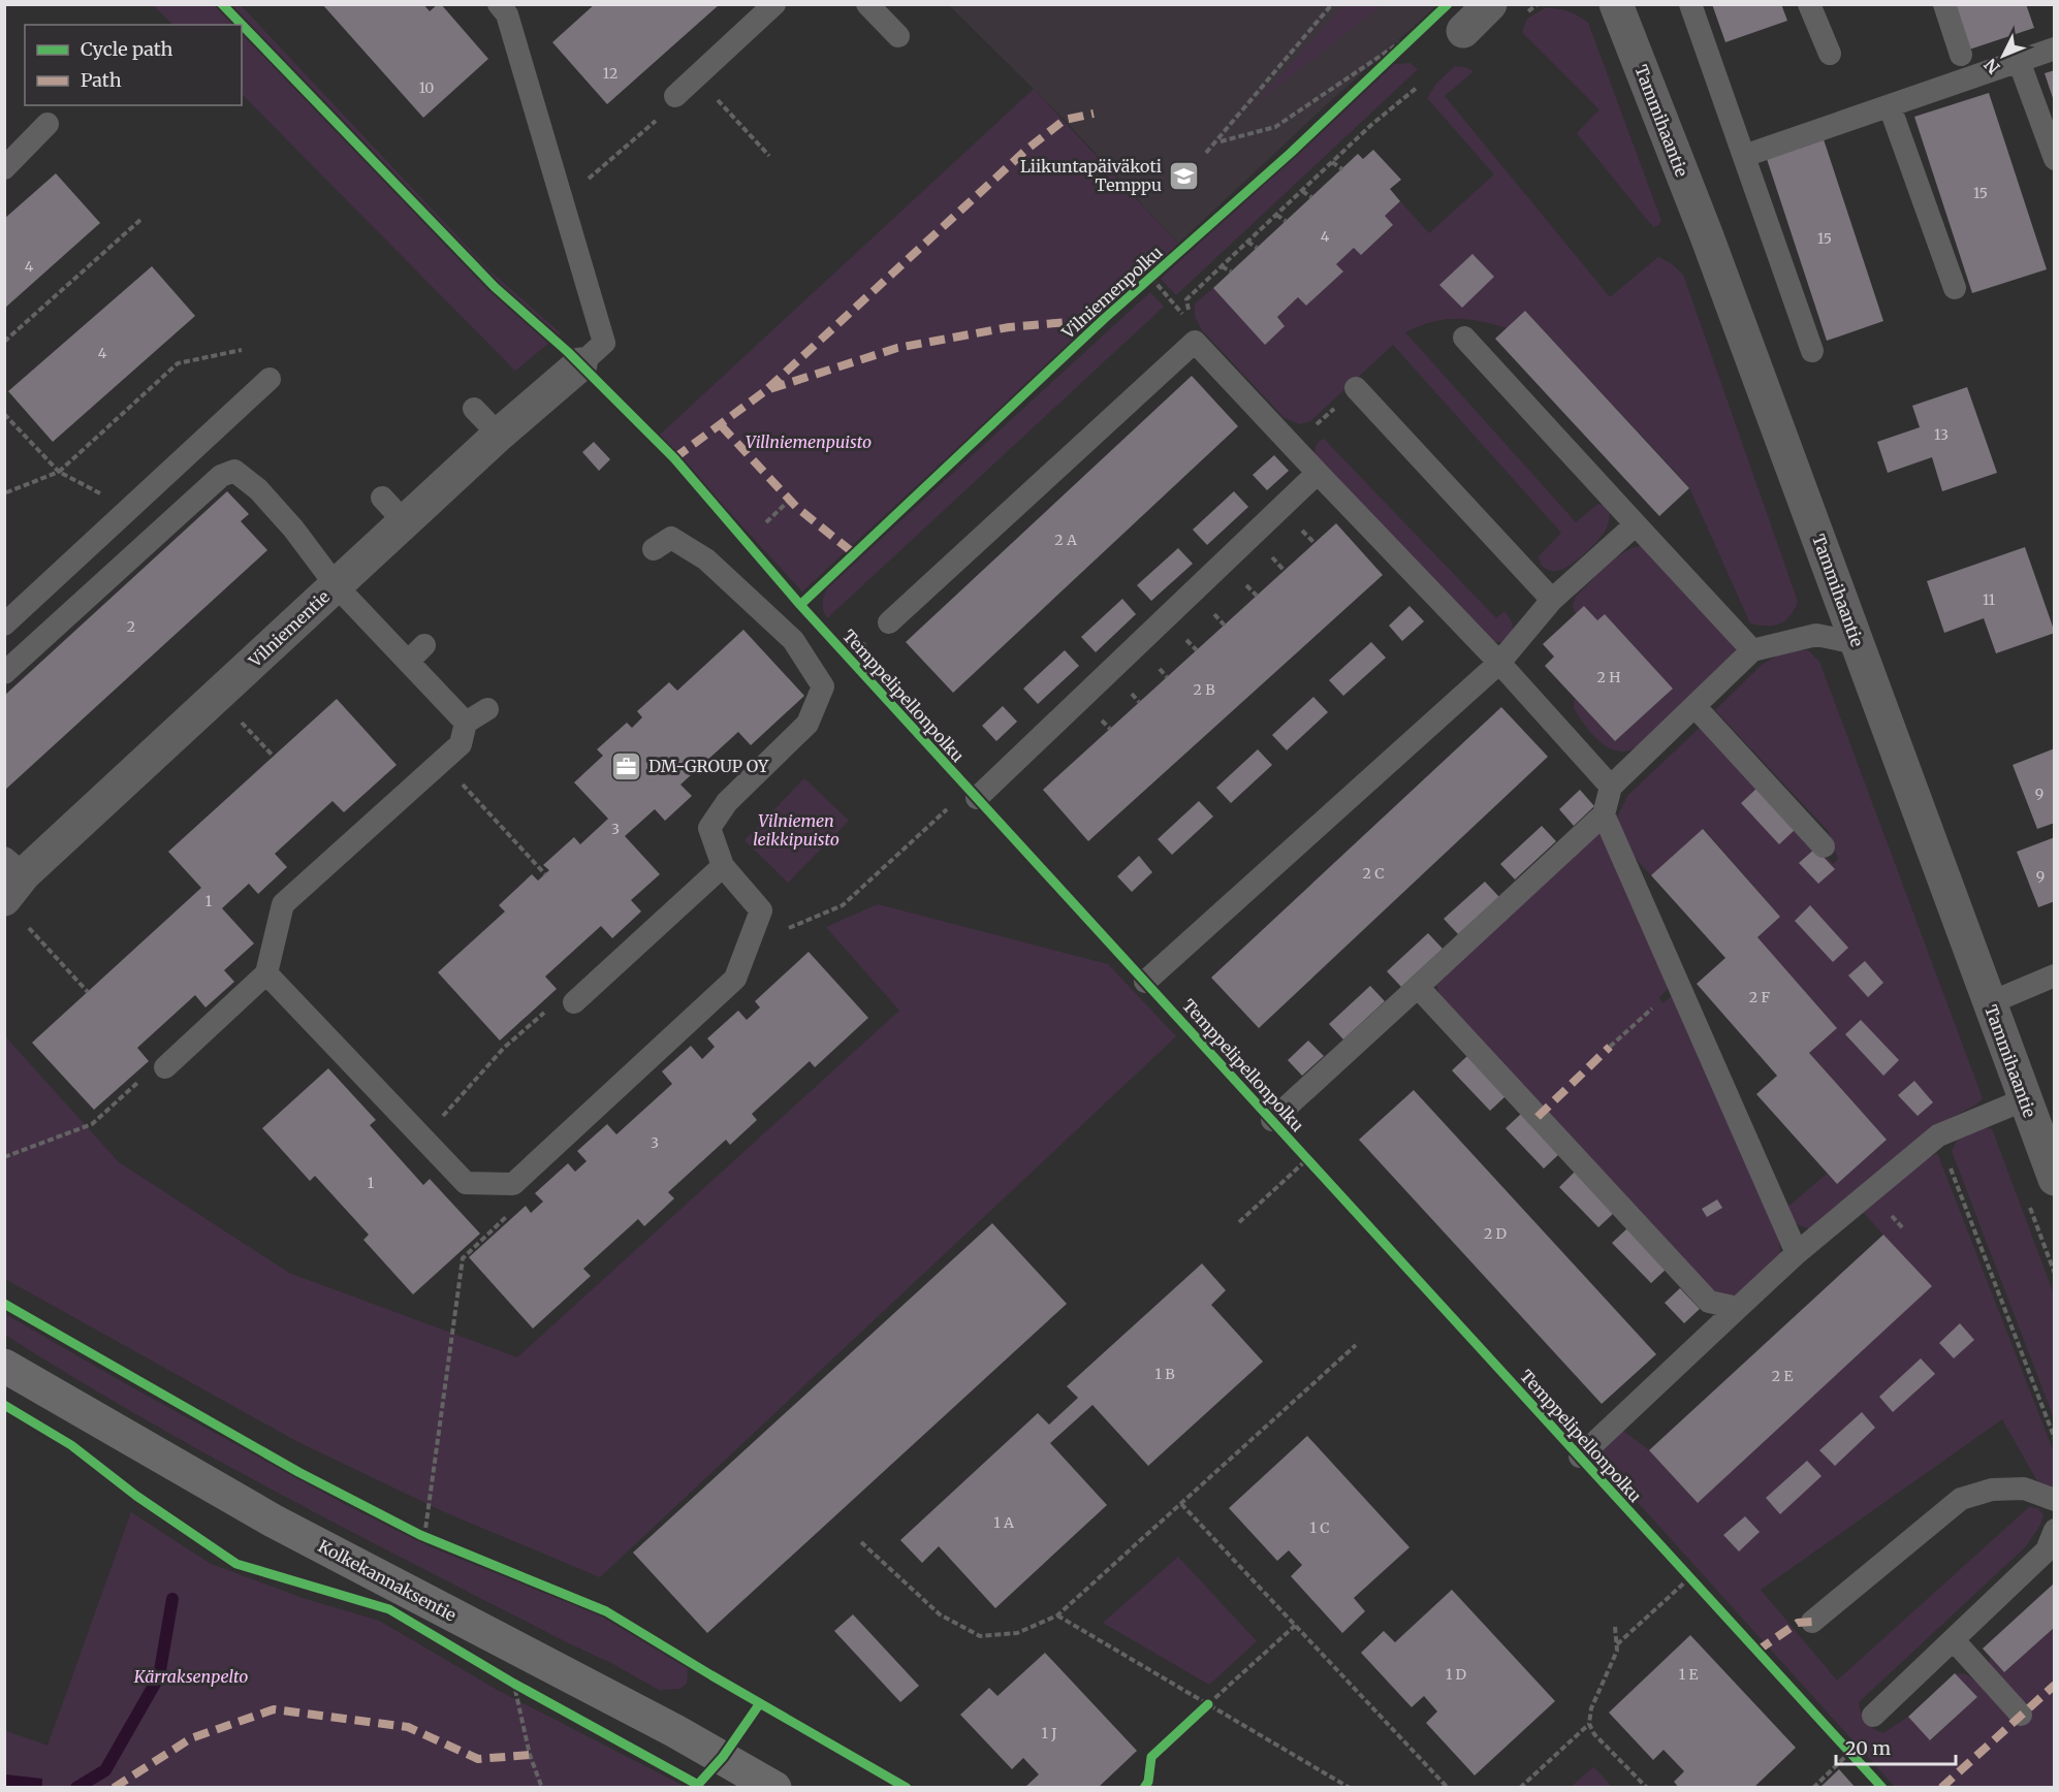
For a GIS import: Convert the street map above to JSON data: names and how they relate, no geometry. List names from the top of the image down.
{
  "streets": {
    "main road": ["Kolkekannaksentie"],
    "street": ["Tammihaantie", "Vilniementie"],
    "cycle path": ["Vilniemenpolku", "Temppelipellonpolku"]
  },
  "parks": ["Villniemenpuisto", "Vilniemen leikkipuisto", "Kärraksenpelto"],
  "places": {
    "school or university": ["Liikuntapäiväkoti Temppu"],
    "office": ["DM-GROUP OY"]
  },
  "house_numbers": [
    "12",
    "10",
    "15",
    "4",
    "15",
    "4",
    "4",
    "13",
    "2 A",
    "11",
    "2",
    "2 H",
    "2 B",
    "9",
    "3",
    "2 C",
    "9",
    "1",
    "2 F",
    "3",
    "1",
    "2 D",
    "1 B",
    "2 E",
    "1 A",
    "1 C",
    "1 D",
    "1 E",
    "1 J"
  ],
  "legend": ["Cycle path", "Path"],
  "scale_bar": "20 m",
  "north": "bottom left"
}
